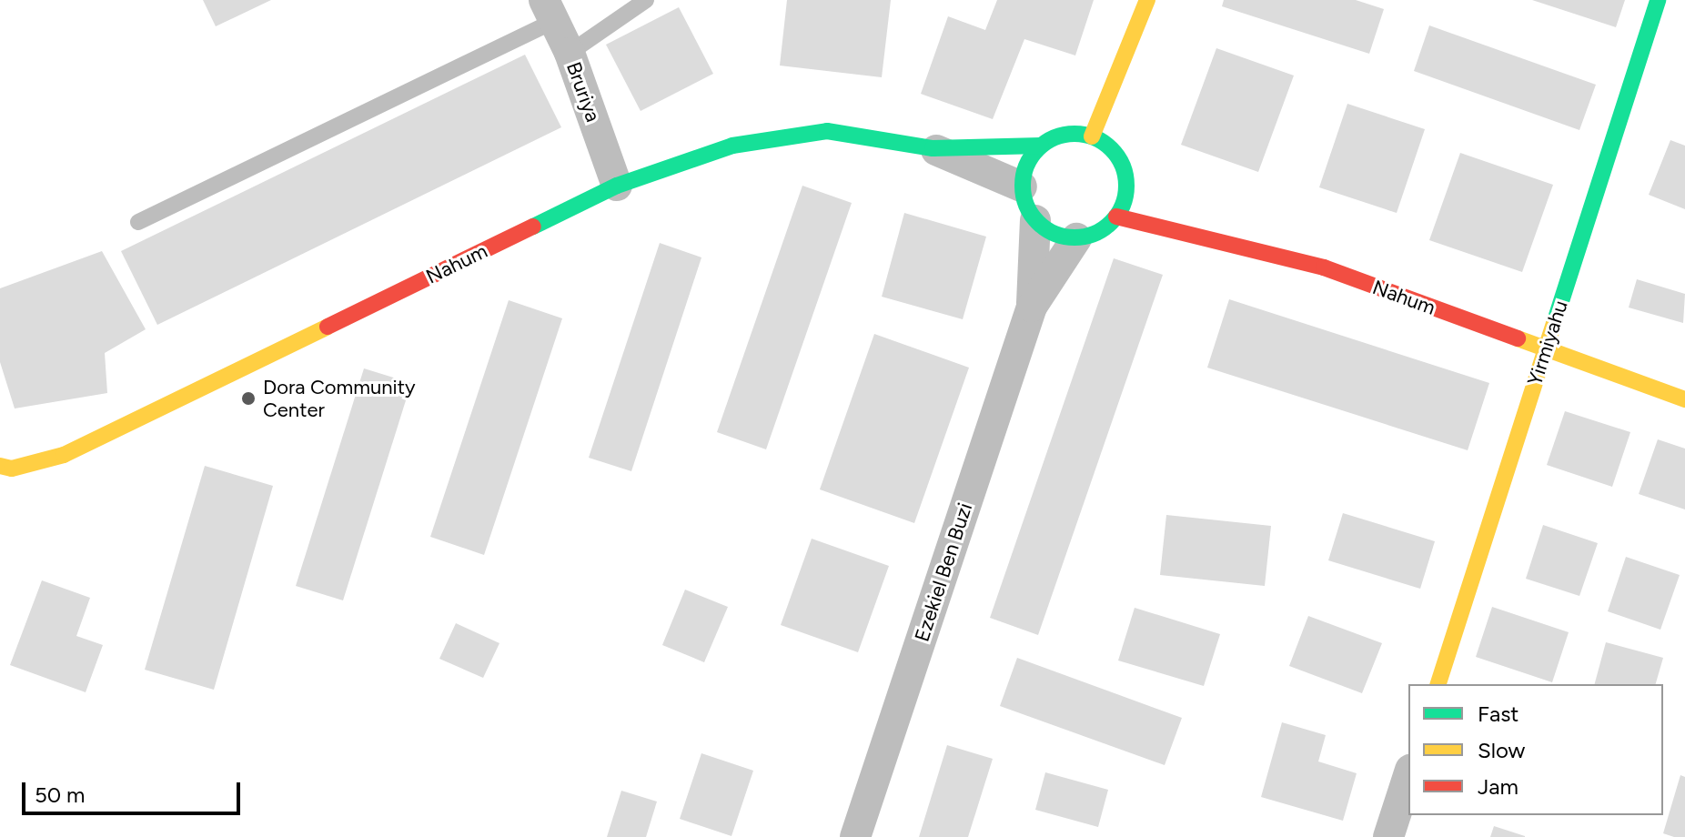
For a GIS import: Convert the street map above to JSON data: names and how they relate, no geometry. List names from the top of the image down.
{
  "streets": {
    "street": [
      "Bruriya",
      "Nahum",
      "Yirmiyahu",
      "Ezekiel Ben Buzi"
    ]
  },
  "crossings": [
    ["Bruriya", "Nahum"],
    ["Nahum", "Yirmiyahu"],
    ["Nahum", "Ezekiel Ben Buzi"]
  ],
  "places": ["Dora Community Center"],
  "legend": ["Fast", "Slow", "Jam"],
  "scale_bar": "50 m"
}
